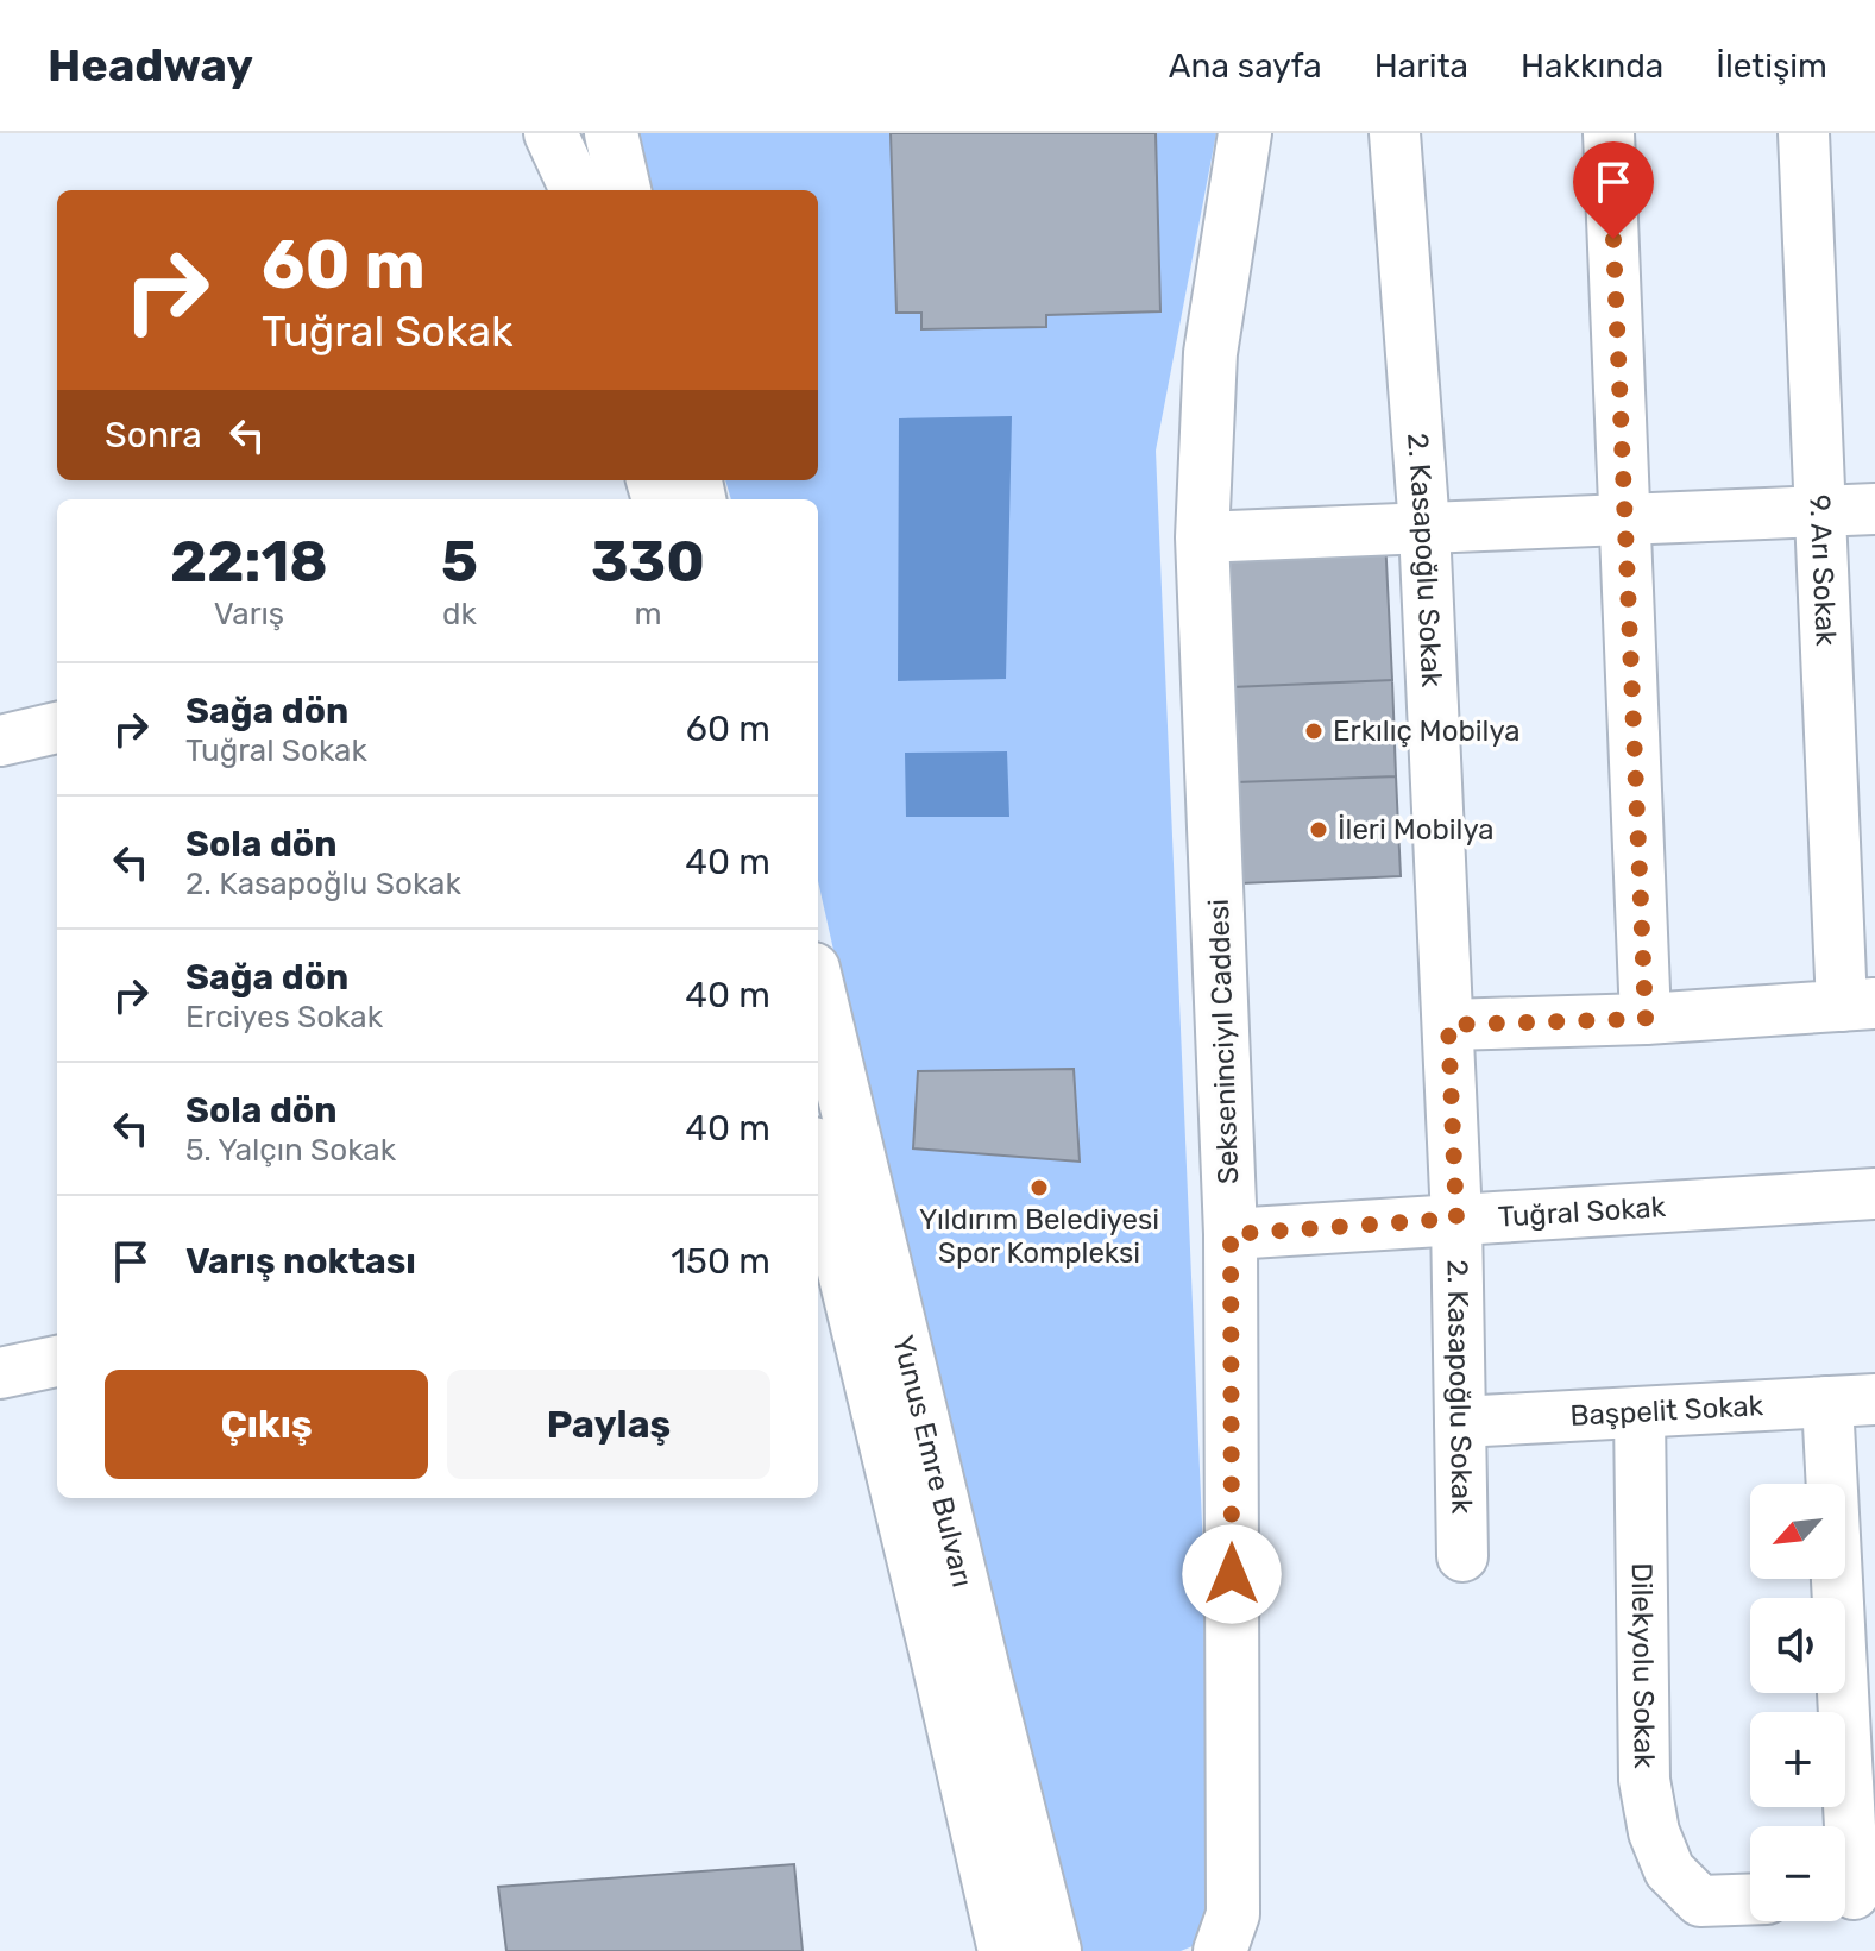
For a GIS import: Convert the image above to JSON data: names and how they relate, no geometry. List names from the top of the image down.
{
  "streets": {
    "main road": ["Sekseninciyıl Caddesi", "Yunus Emre Bulvarı"],
    "street": [
      "2. Kasapoğlu Sokak",
      "9. Arı Sokak",
      "Tuğral Sokak",
      "Başpelit Sokak",
      "Dilekyolu Sokak"
    ]
  },
  "crossings": [
    ["2. Kasapoğlu Sokak", "Tuğral Sokak"],
    ["2. Kasapoğlu Sokak", "Başpelit Sokak"],
    ["Sekseninciyıl Caddesi", "Tuğral Sokak"],
    ["Başpelit Sokak", "Dilekyolu Sokak"]
  ],
  "places": ["Erkılıç Mobilya", "İleri Mobilya", "Yıldırım Belediyesi Spor Kompleksi"],
  "north": "bottom left",
  "page": {
    "header": "Headway",
    "nav": [
      "Ana sayfa",
      "Harita",
      "Hakkında",
      "İletişim"
    ],
    "turn": ["60 m", "Tuğral Sokak"],
    "then": "Sonra",
    "eta": [
      "22:18",
      "Varış",
      "5",
      "dk",
      "330",
      "m"
    ],
    "list": [
      {
        "name": "Sağa dön",
        "note": "Tuğral Sokak",
        "value": "60 m"
      },
      {
        "name": "Sola dön",
        "note": "2. Kasapoğlu Sokak",
        "value": "40 m"
      },
      {
        "name": "Sağa dön",
        "note": "Erciyes Sokak",
        "value": "40 m"
      },
      {
        "name": "Sola dön",
        "note": "5. Yalçın Sokak",
        "value": "40 m"
      },
      {
        "name": "Varış noktası",
        "value": "150 m"
      }
    ],
    "buttons": ["Çıkış", "Paylaş"],
    "map_buttons": ["+", "−"]
  }
}
